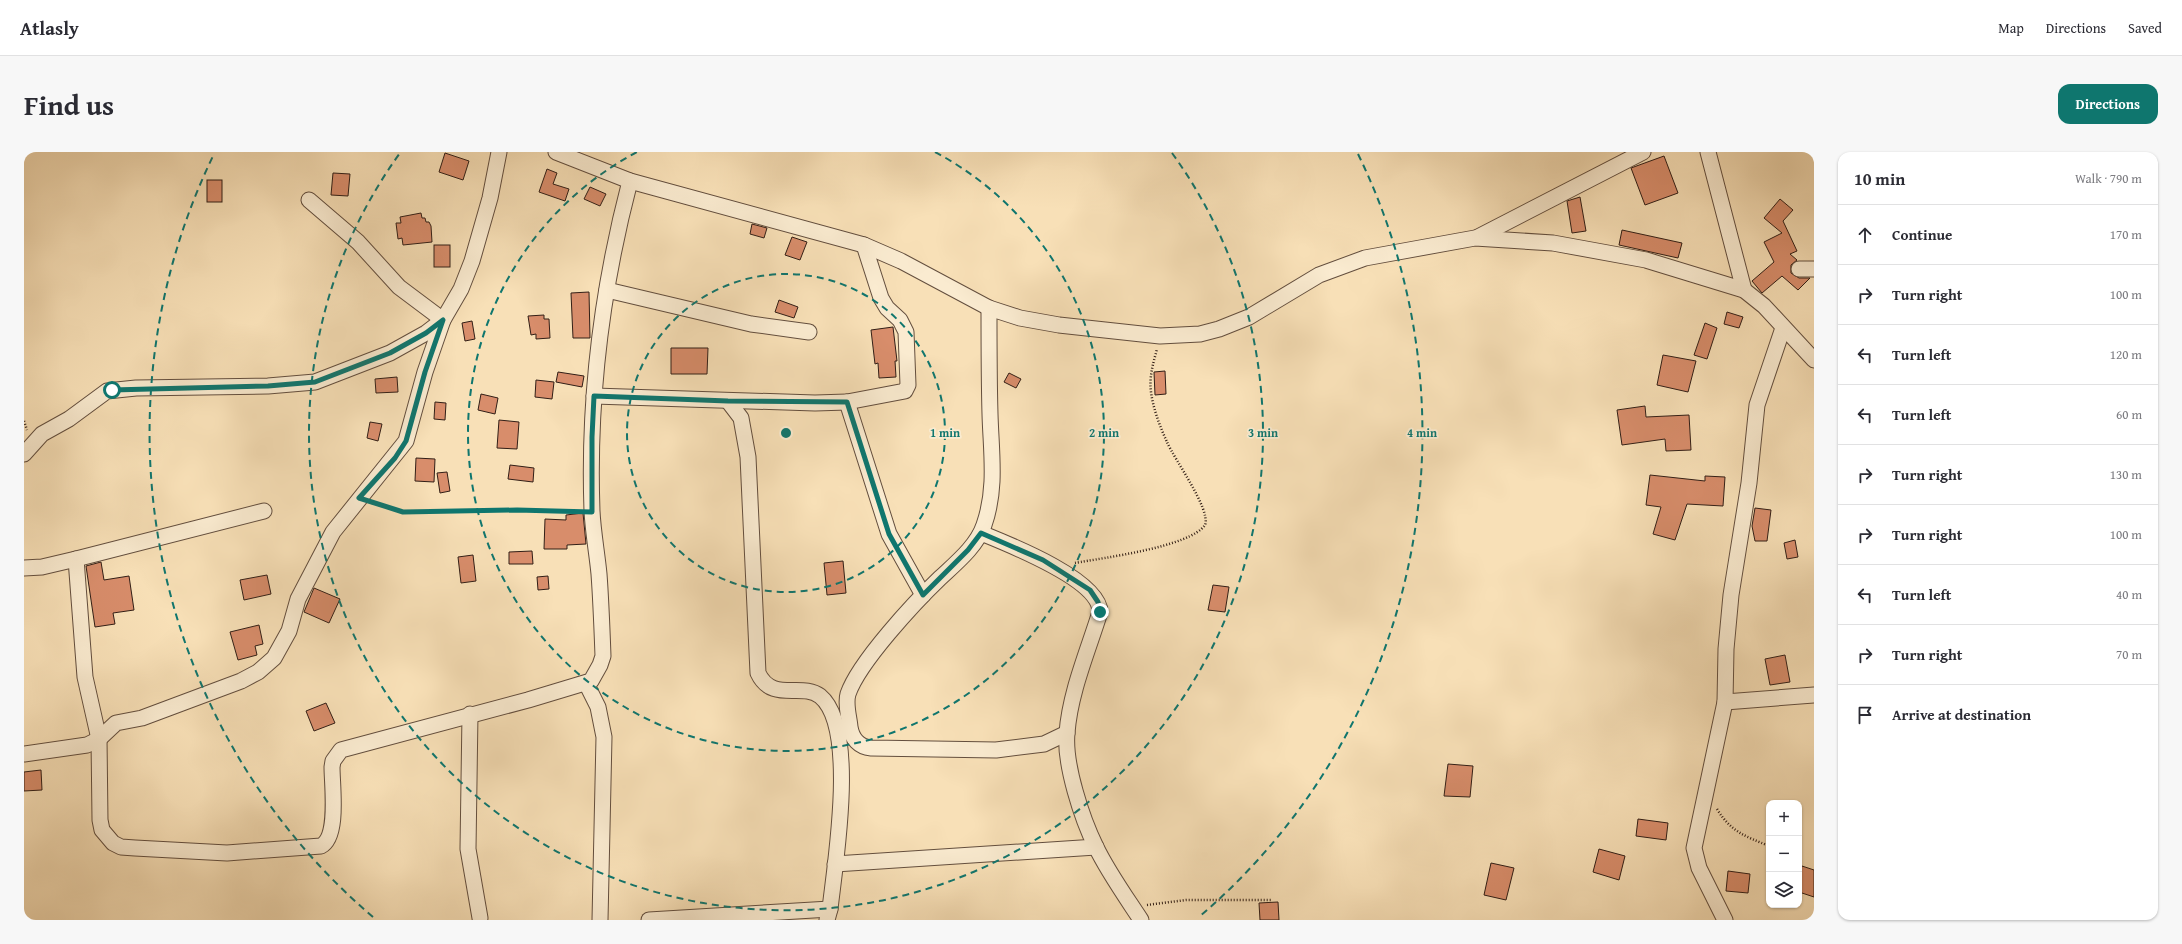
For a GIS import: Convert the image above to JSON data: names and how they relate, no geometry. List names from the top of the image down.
{
  "page": {
    "header": "Atlasly",
    "nav": ["Map", "Directions", "Saved"],
    "title": "Find us",
    "buttons": "Directions",
    "heading": ["10 min", "Walk · 790 m"],
    "list": [
      ["Continue", "170 m"],
      ["Turn right", "100 m"],
      ["Turn left", "120 m"],
      ["Turn left", "60 m"],
      ["Turn right", "130 m"],
      ["Turn right", "100 m"],
      ["Turn left", "40 m"],
      ["Turn right", "70 m"],
      "Arrive at destination"
    ],
    "map_buttons": ["+", "−"]
  },
  "rings": [
    "1 min",
    "2 min",
    "3 min",
    "4 min"
  ]
}
